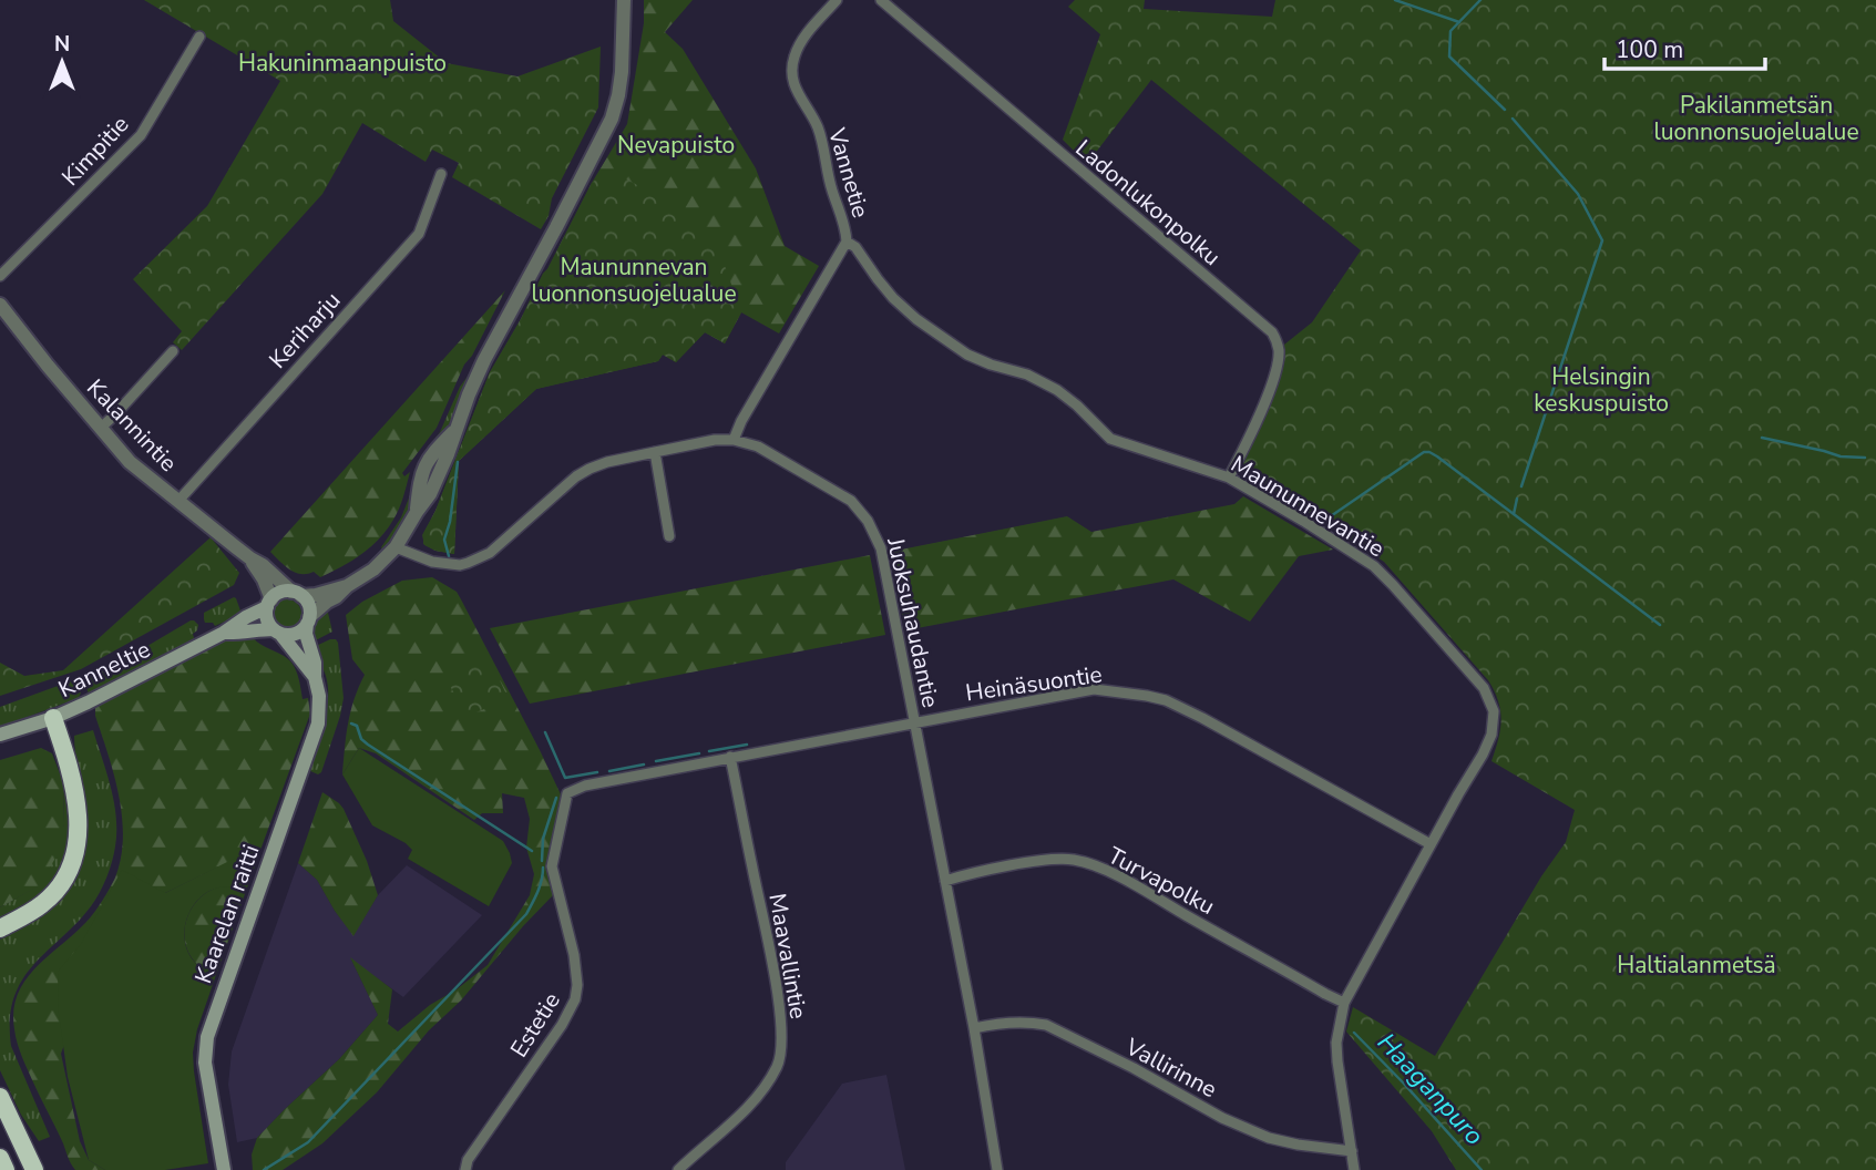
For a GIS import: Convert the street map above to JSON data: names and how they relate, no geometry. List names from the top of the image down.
{
  "streets": {
    "main road": ["Kanneltie", "Kaarelan raitti"],
    "street": [
      "Kimpitie",
      "Vannetie",
      "Ladonlukonpolku",
      "Keriharju",
      "Kalannintie",
      "Maununnevantie",
      "Juoksuhaudantie",
      "Heinäsuontie",
      "Turvapolku",
      "Maavallintie",
      "Estetie",
      "Vallirinne"
    ]
  },
  "crossings": [
    ["Vannetie", "Maununnevantie"],
    ["Vannetie", "Juoksuhaudantie"],
    ["Ladonlukonpolku", "Maununnevantie"],
    ["Keriharju", "Kalannintie"],
    ["Kalannintie", "Kanneltie"],
    ["Kalannintie", "Kaarelan raitti"],
    ["Maununnevantie", "Heinäsuontie"],
    ["Maununnevantie", "Turvapolku"],
    ["Maununnevantie", "Vallirinne"],
    ["Juoksuhaudantie", "Heinäsuontie"],
    ["Juoksuhaudantie", "Turvapolku"],
    ["Juoksuhaudantie", "Vallirinne"],
    ["Kanneltie", "Kaarelan raitti"],
    ["Heinäsuontie", "Maavallintie"],
    ["Heinäsuontie", "Estetie"]
  ],
  "water": ["Haaganpuro"],
  "parks": [
    "Hakuninmaanpuisto",
    "Pakilanmetsän luonnonsuojelualue",
    "Nevapuisto",
    "Maununnevan luonnonsuojelualue",
    "Helsingin keskuspuisto",
    "Haltialanmetsä"
  ],
  "scale_bar": "100 m",
  "north": "top"
}
